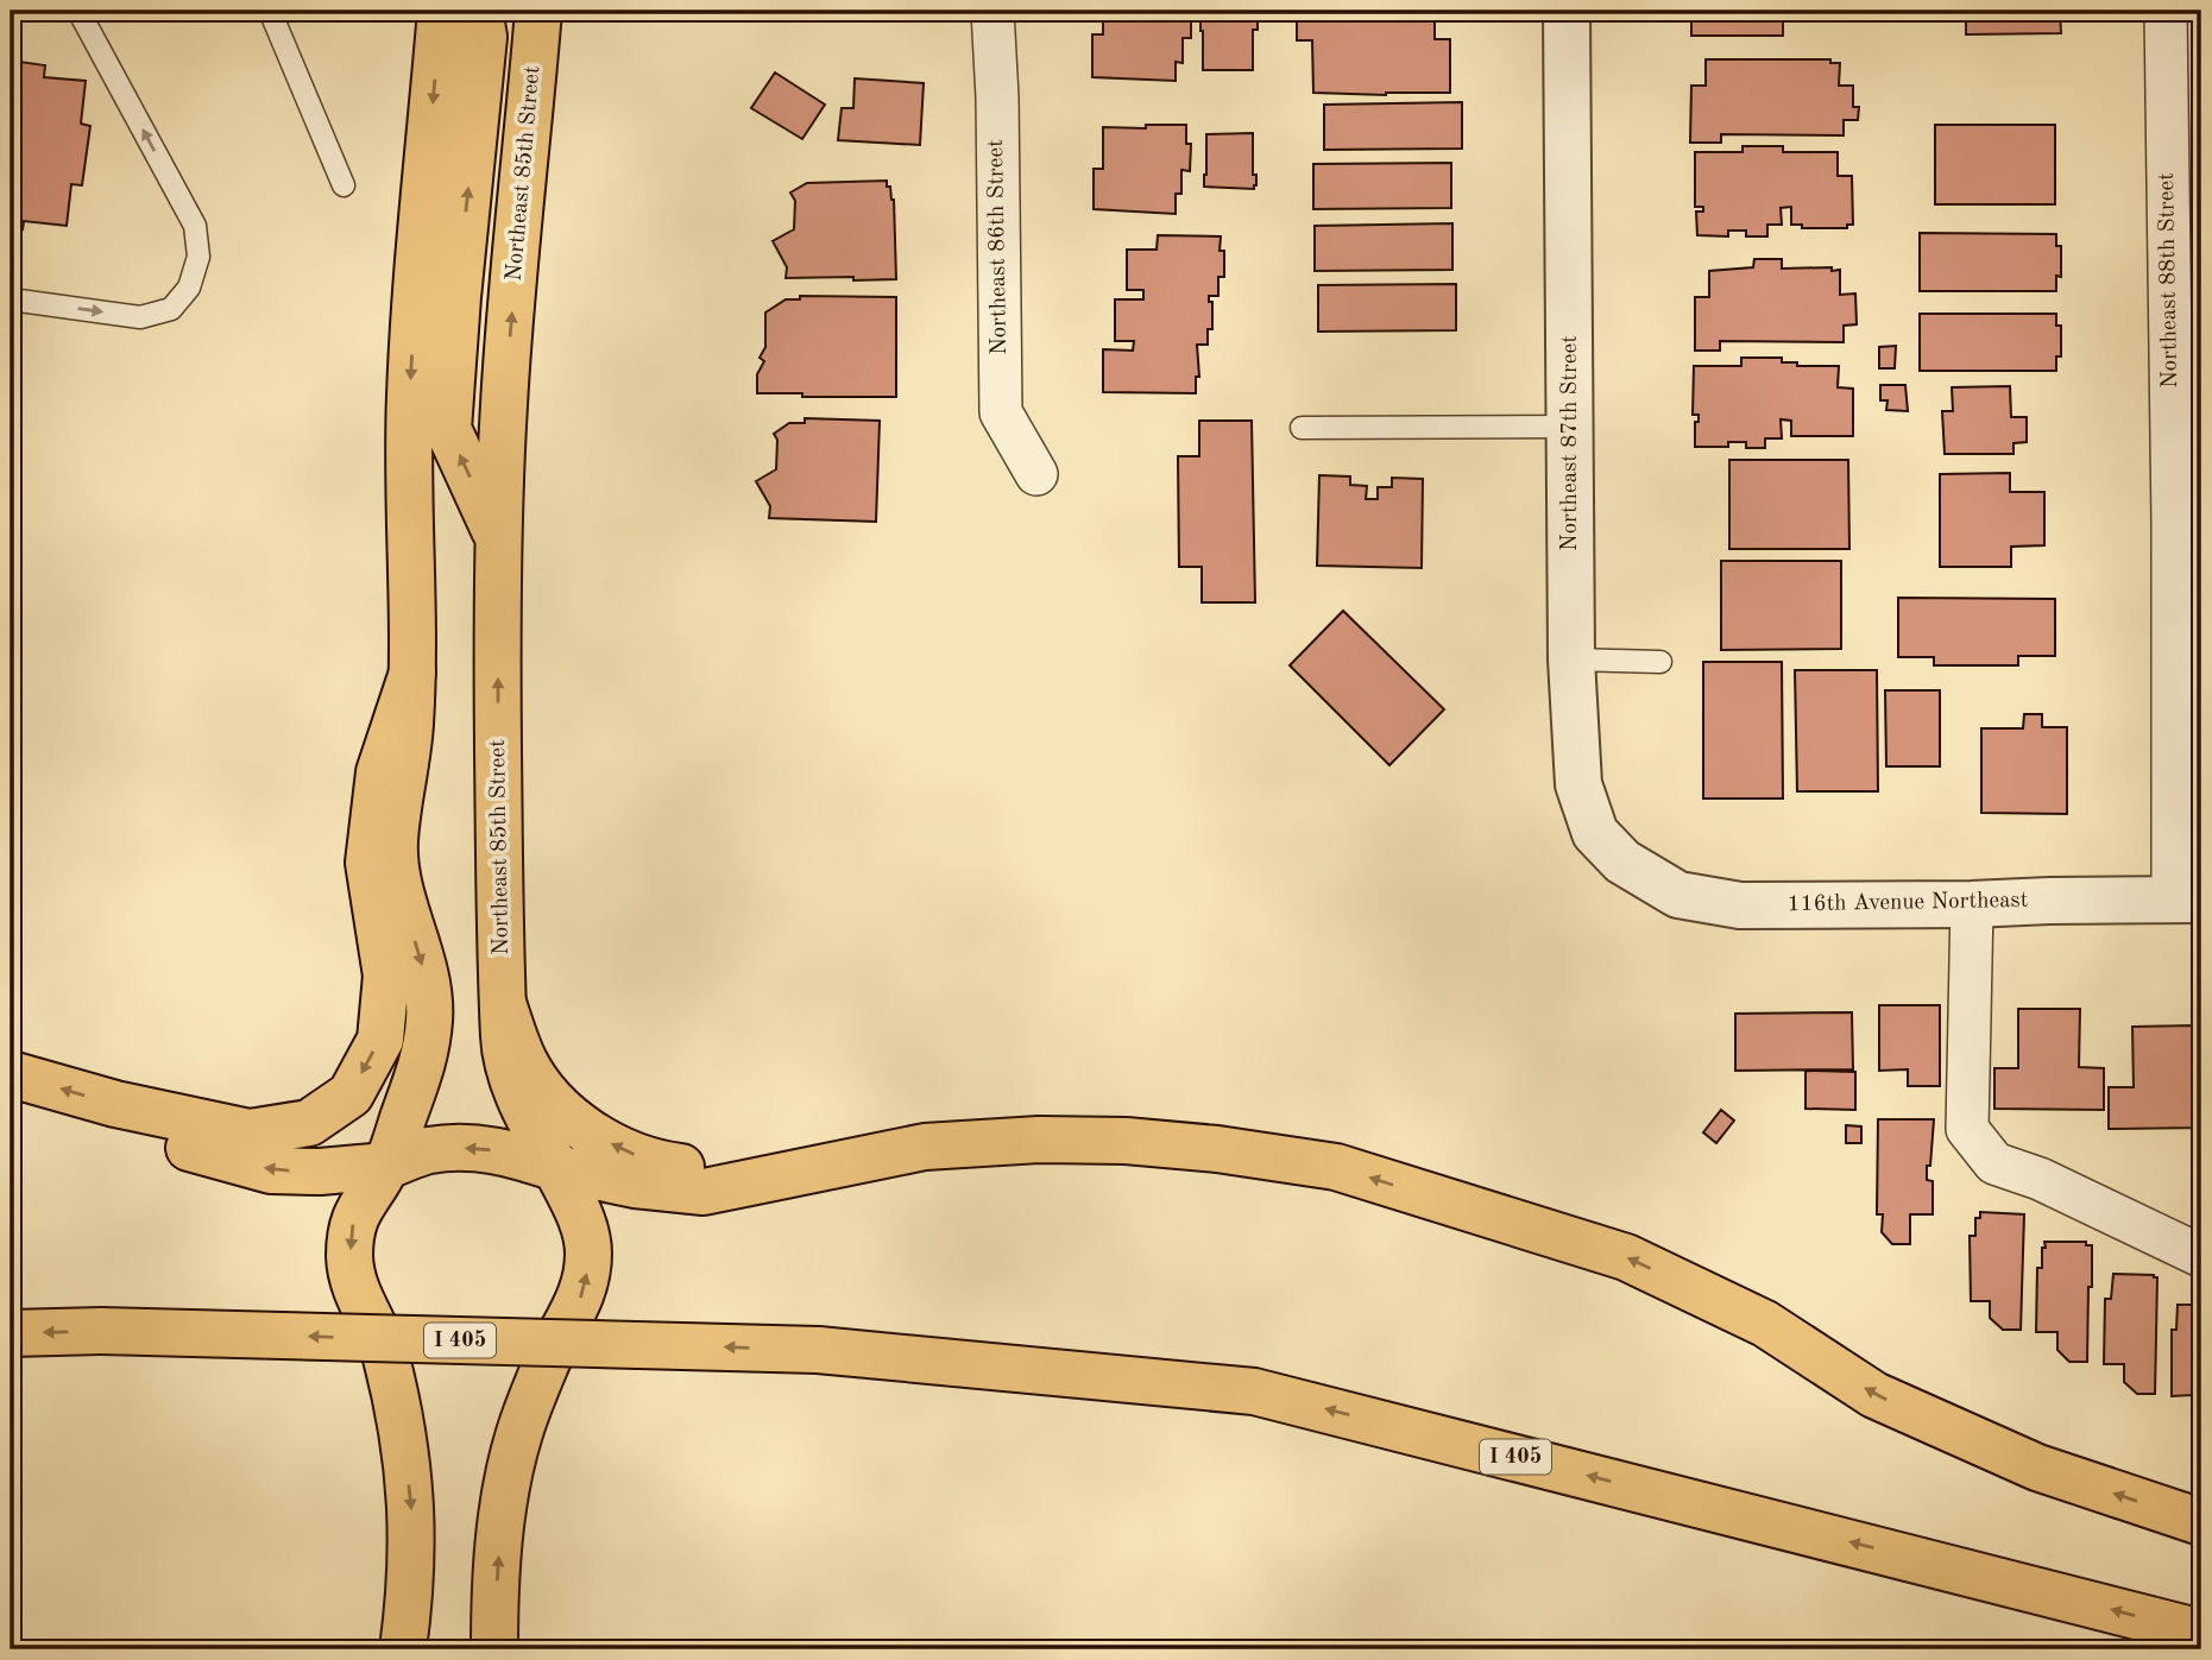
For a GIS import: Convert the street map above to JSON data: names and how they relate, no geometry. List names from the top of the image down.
{
  "streets": {
    "main road": ["Northeast 85th Street", "I 405"],
    "street": [
      "Northeast 86th Street",
      "Northeast 88th Street",
      "Northeast 87th Street",
      "116th Avenue Northeast"
    ]
  },
  "crossings": [
    ["Northeast 88th Street", "116th Avenue Northeast"],
    ["Northeast 87th Street", "116th Avenue Northeast"]
  ]
}
